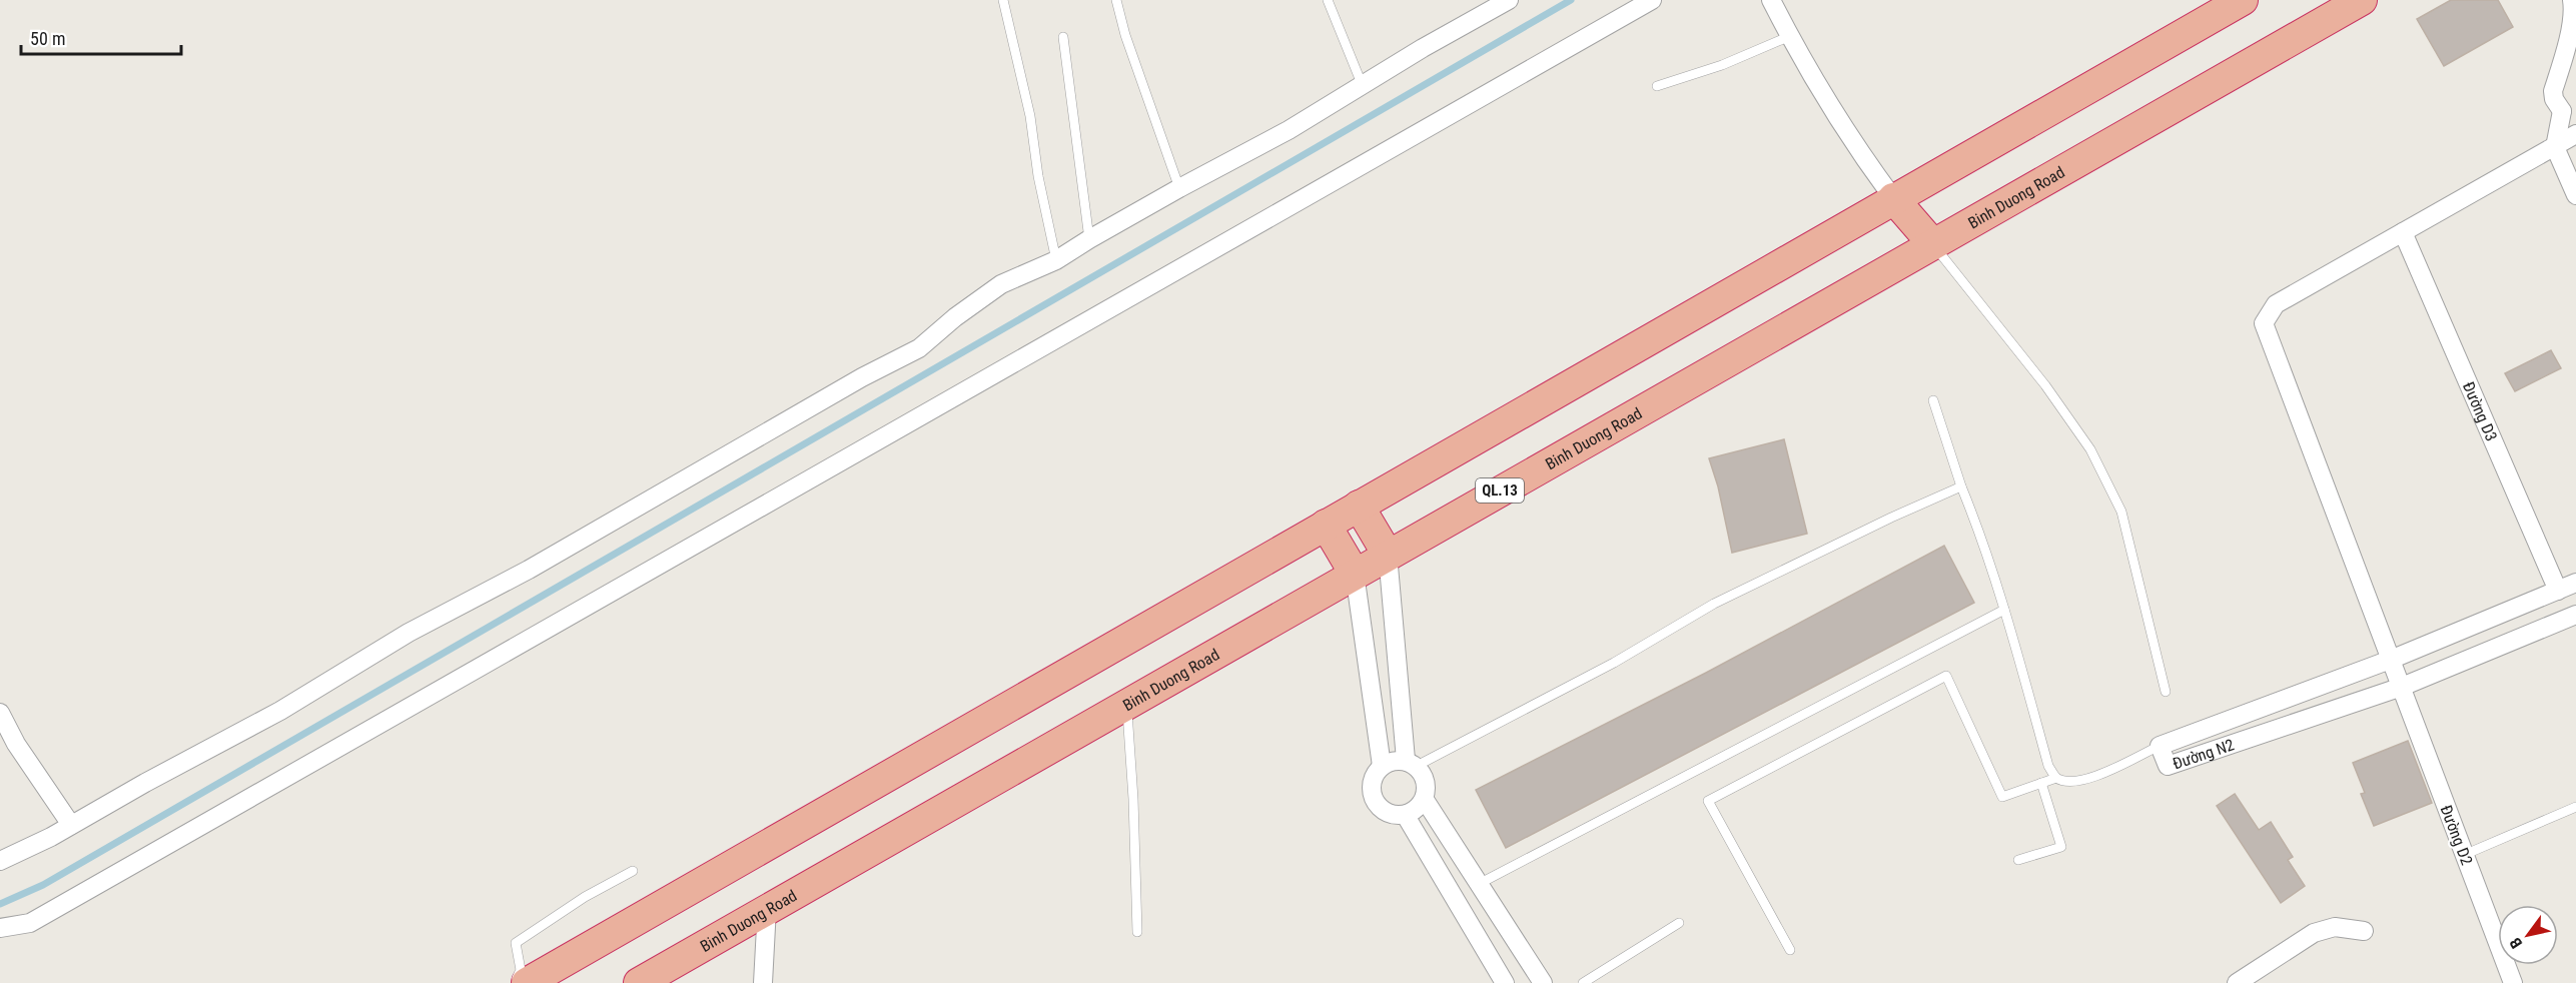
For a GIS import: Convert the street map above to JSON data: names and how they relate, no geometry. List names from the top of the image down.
{
  "streets": {
    "highway": ["Binh Duong Road", "QL.13"],
    "street": ["Đường D3", "Đường N2", "Đường D2"]
  },
  "crossings": [
    ["Đường D3", "Đường N2"],
    ["Đường D3", "Đường D2"],
    ["Đường N2", "Đường D2"]
  ],
  "scale_bar": "50 m",
  "north": "bottom left"
}
